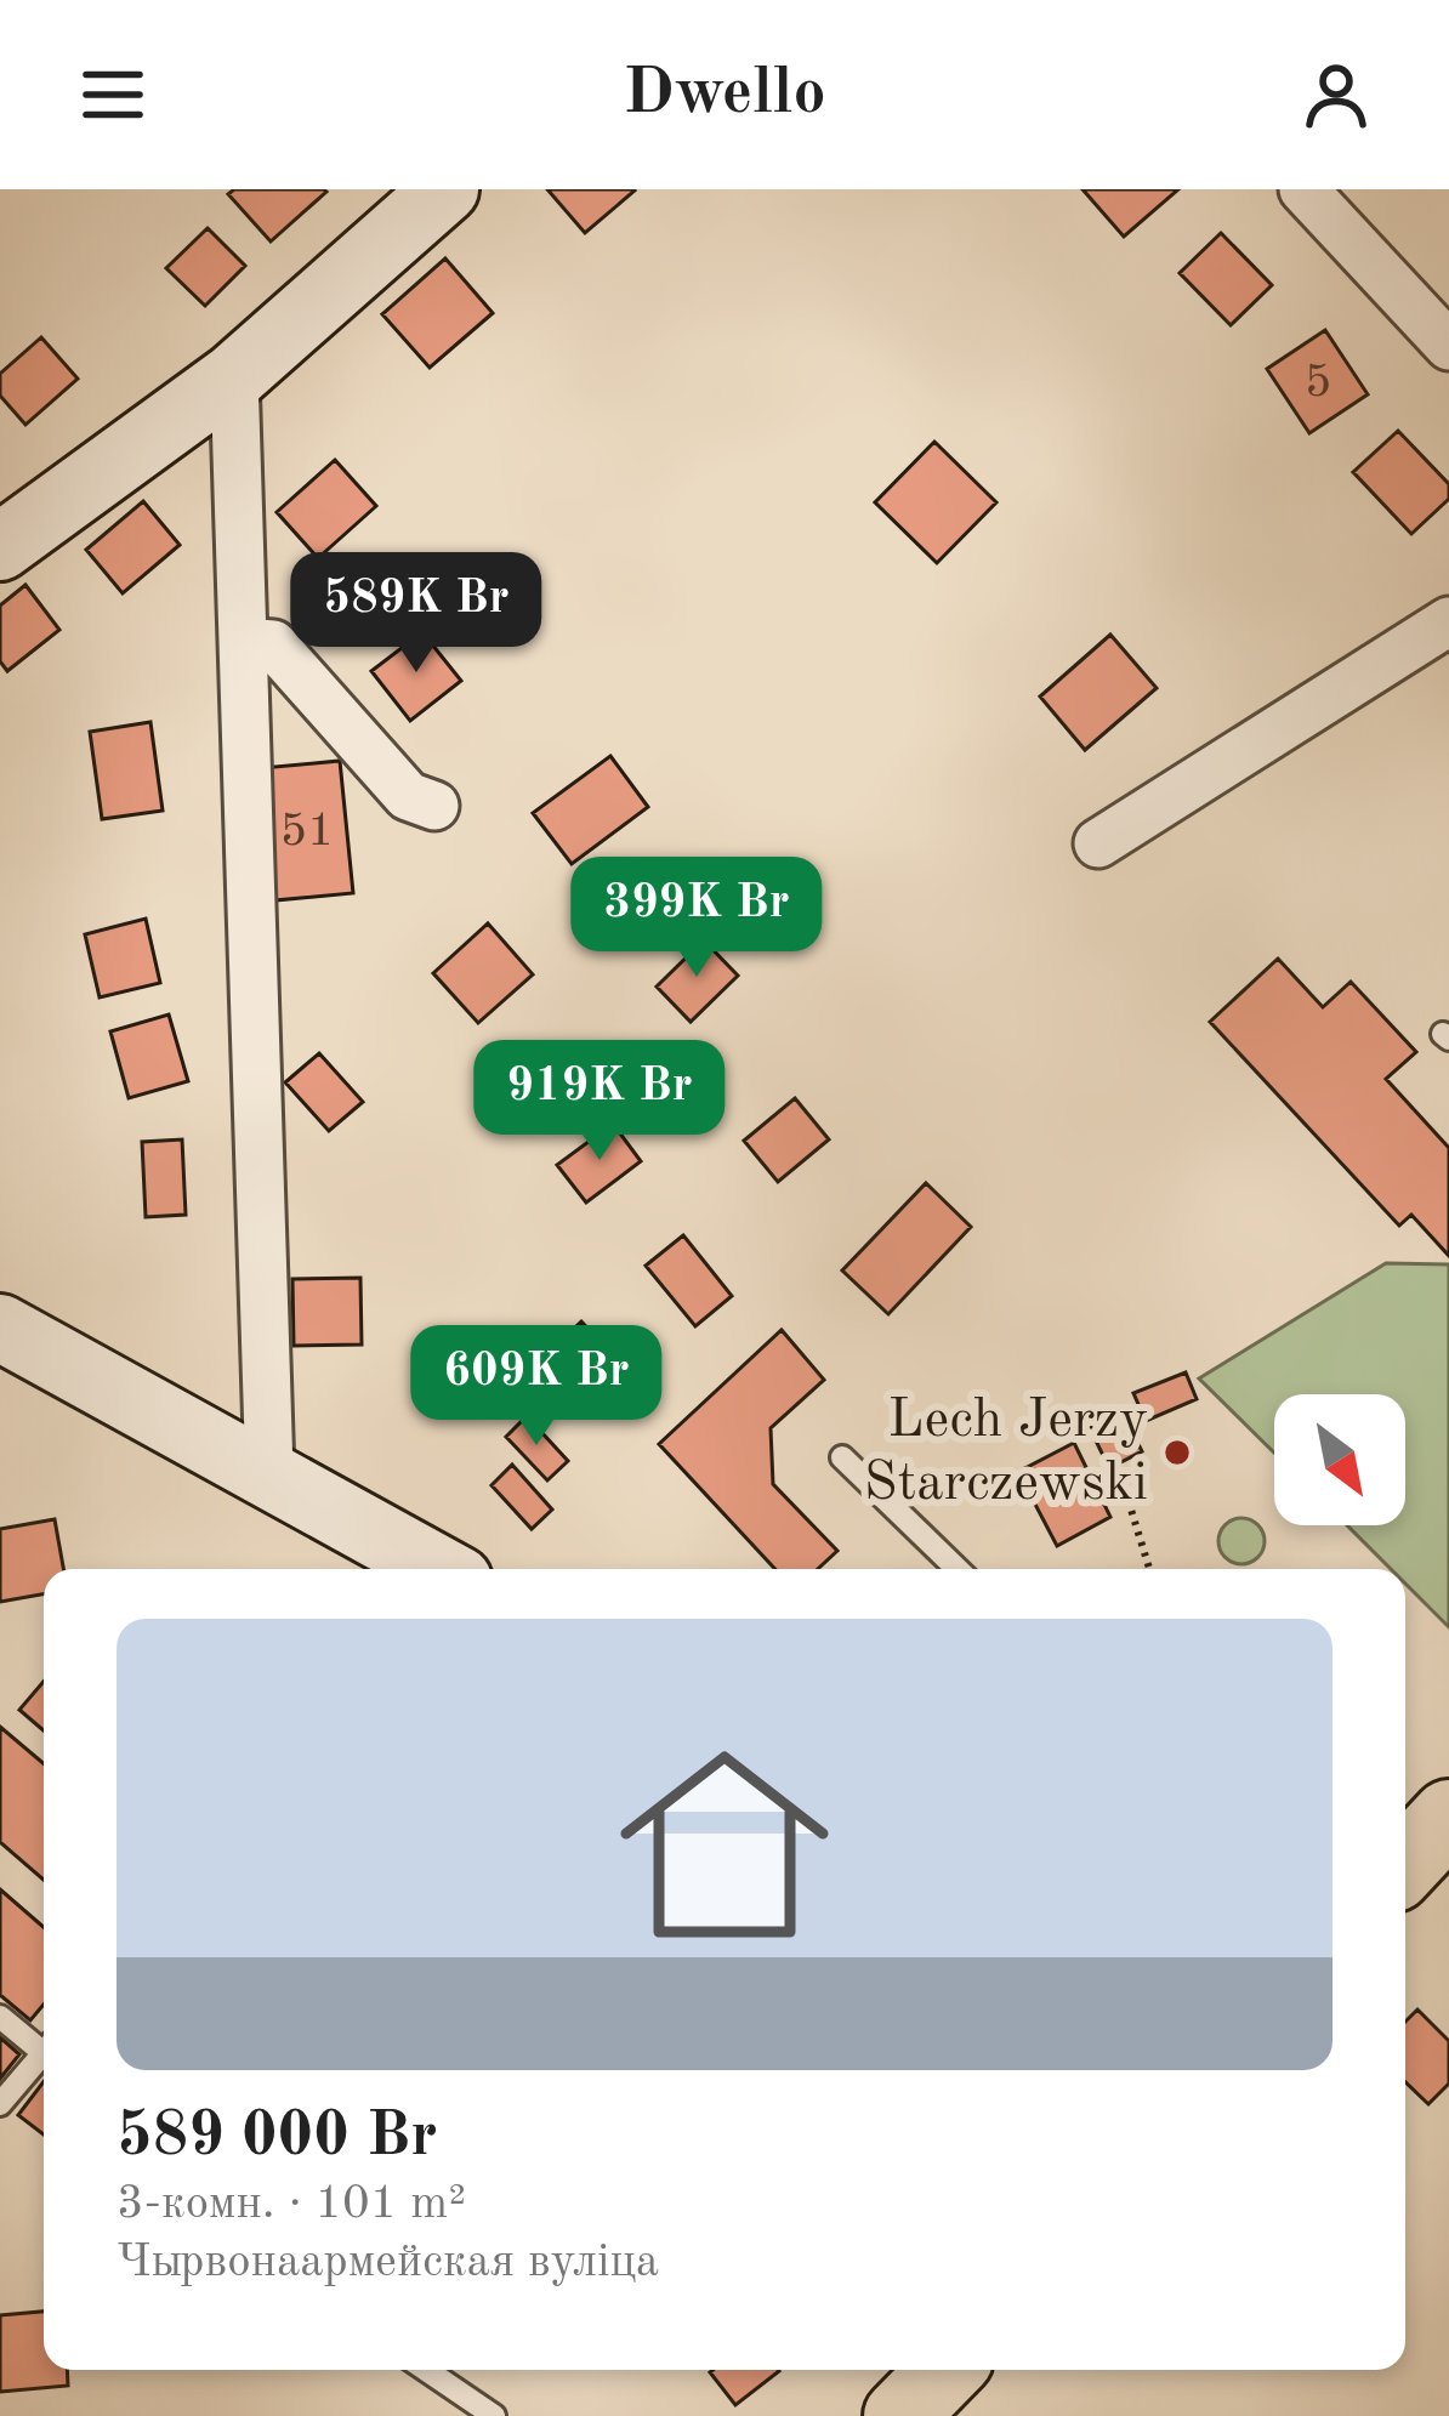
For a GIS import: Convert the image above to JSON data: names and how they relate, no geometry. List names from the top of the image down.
{
  "places": ["Lech Jerzy Starczewski"],
  "house_numbers": ["5", "51"],
  "north": "bottom right",
  "page": {
    "header": "Dwello",
    "price": [
      "589K Br",
      "399K Br",
      "919K Br",
      "609K Br"
    ],
    "list": [
      {
        "name": "589 000 Br",
        "note": "3-комн. · 101 m² · Чырвонаармейская вуліца"
      }
    ]
  }
}
